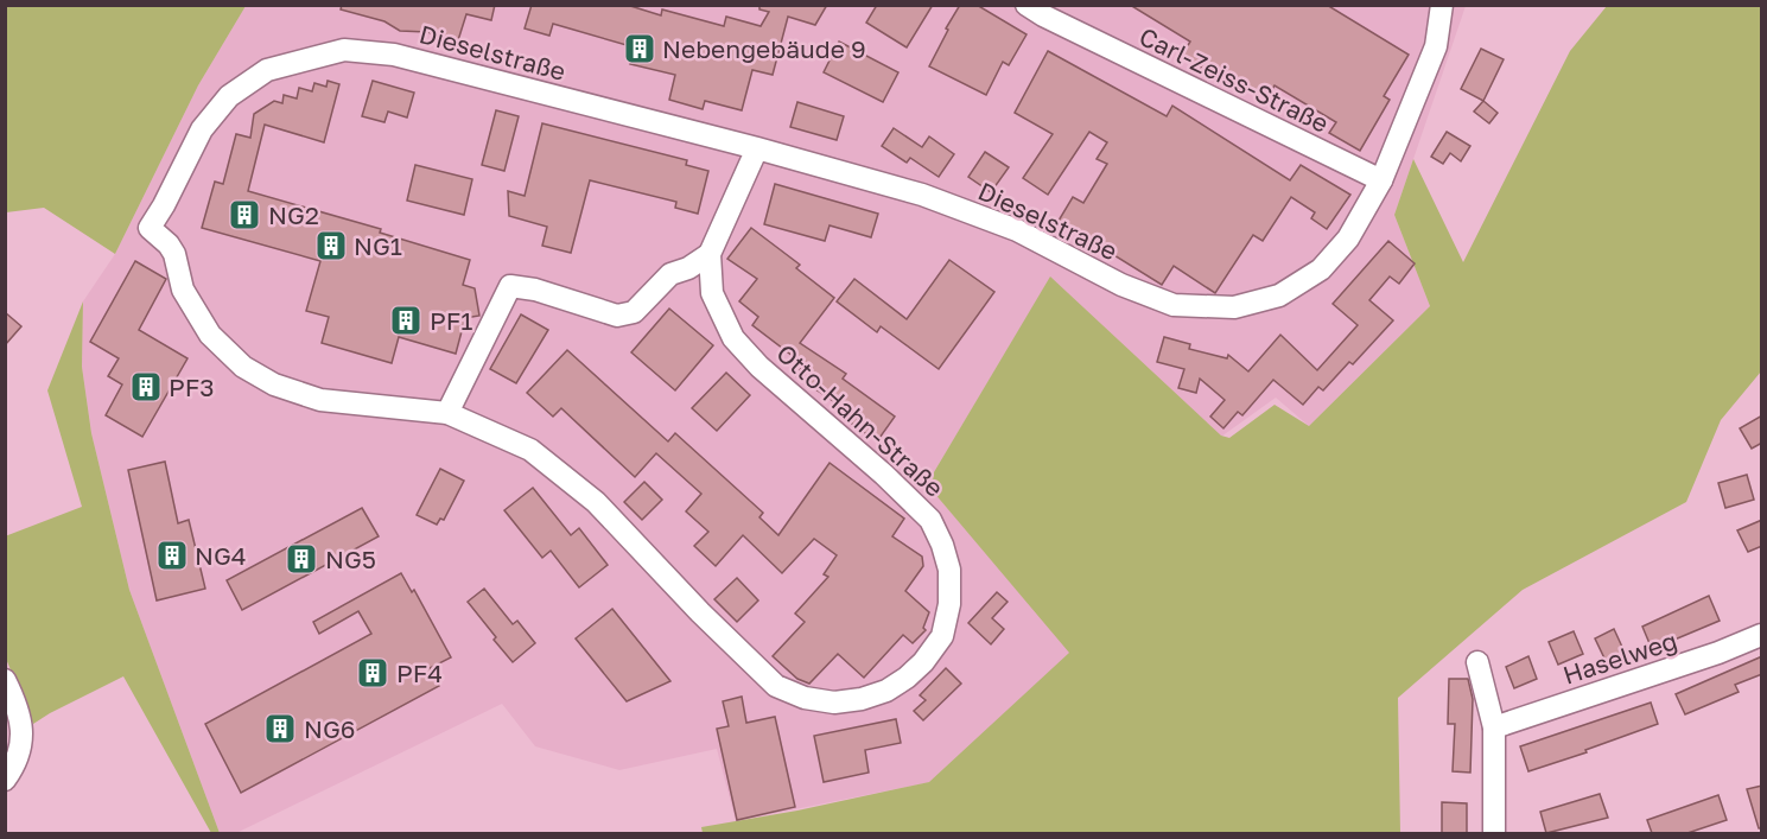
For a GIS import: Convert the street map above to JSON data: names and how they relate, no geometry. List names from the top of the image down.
{
  "streets": {
    "street": [
      "Dieselstraße",
      "Carl-Zeiss-Straße",
      "Otto-Hahn-Straße",
      "Haselweg"
    ]
  },
  "crossings": [
    ["Dieselstraße", "Carl-Zeiss-Straße"],
    ["Dieselstraße", "Otto-Hahn-Straße"]
  ],
  "places": {
    "building": [
      "Nebengebäude 9",
      "NG2",
      "NG1",
      "PF1",
      "PF3",
      "NG4",
      "NG5",
      "PF4",
      "NG6"
    ]
  }
}
